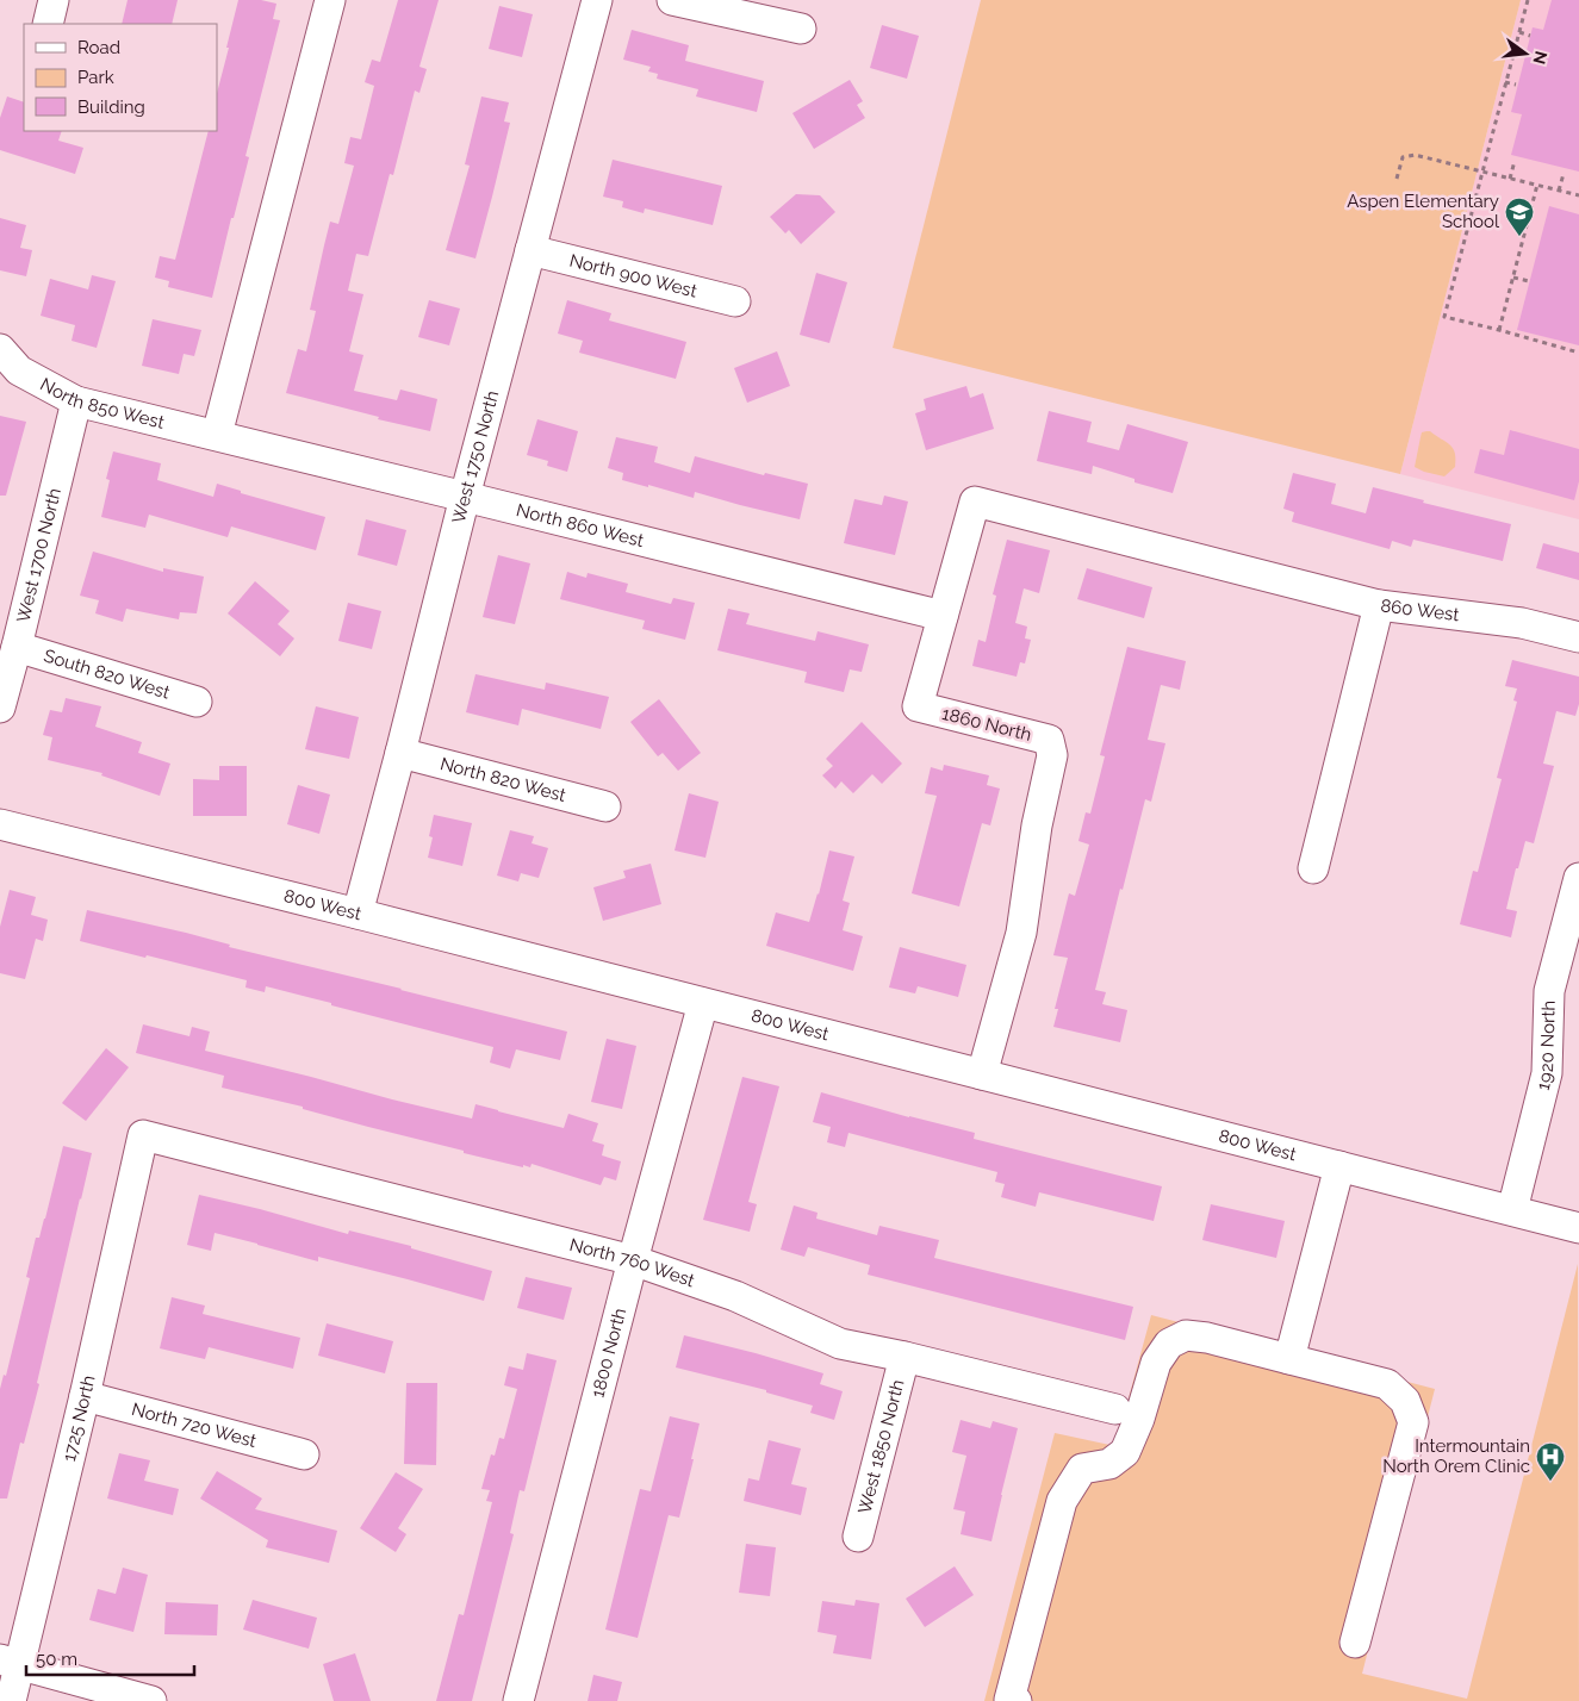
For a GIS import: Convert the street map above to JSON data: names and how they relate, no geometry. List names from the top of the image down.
{
  "streets": {
    "street": [
      "North 900 West",
      "North 850 West",
      "West 1750 North",
      "North 860 West",
      "West 1700 North",
      "860 West",
      "South 820 West",
      "1860 North",
      "North 820 West",
      "800 West",
      "1920 North",
      "North 760 West",
      "1800 North",
      "1725 North",
      "North 720 West",
      "West 1850 North"
    ]
  },
  "crossings": [
    ["North 900 West", "West 1750 North"],
    ["North 850 West", "North 860 West"],
    ["North 850 West", "West 1700 North"],
    ["West 1750 North", "North 860 West"],
    ["West 1750 North", "North 820 West"],
    ["West 1750 North", "800 West"],
    ["North 860 West", "1860 North"],
    ["West 1700 North", "South 820 West"],
    ["860 West", "1860 North"],
    ["1860 North", "800 West"],
    ["800 West", "1920 North"],
    ["800 West", "1800 North"],
    ["North 760 West", "1800 North"],
    ["North 760 West", "1725 North"],
    ["North 760 West", "West 1850 North"],
    ["1725 North", "North 720 West"]
  ],
  "places": {
    "school or university": ["Aspen Elementary School"],
    "hospital": ["Intermountain North Orem Clinic"]
  },
  "legend": ["Road", "Park", "Building"],
  "scale_bar": "50 m",
  "north": "right"
}
